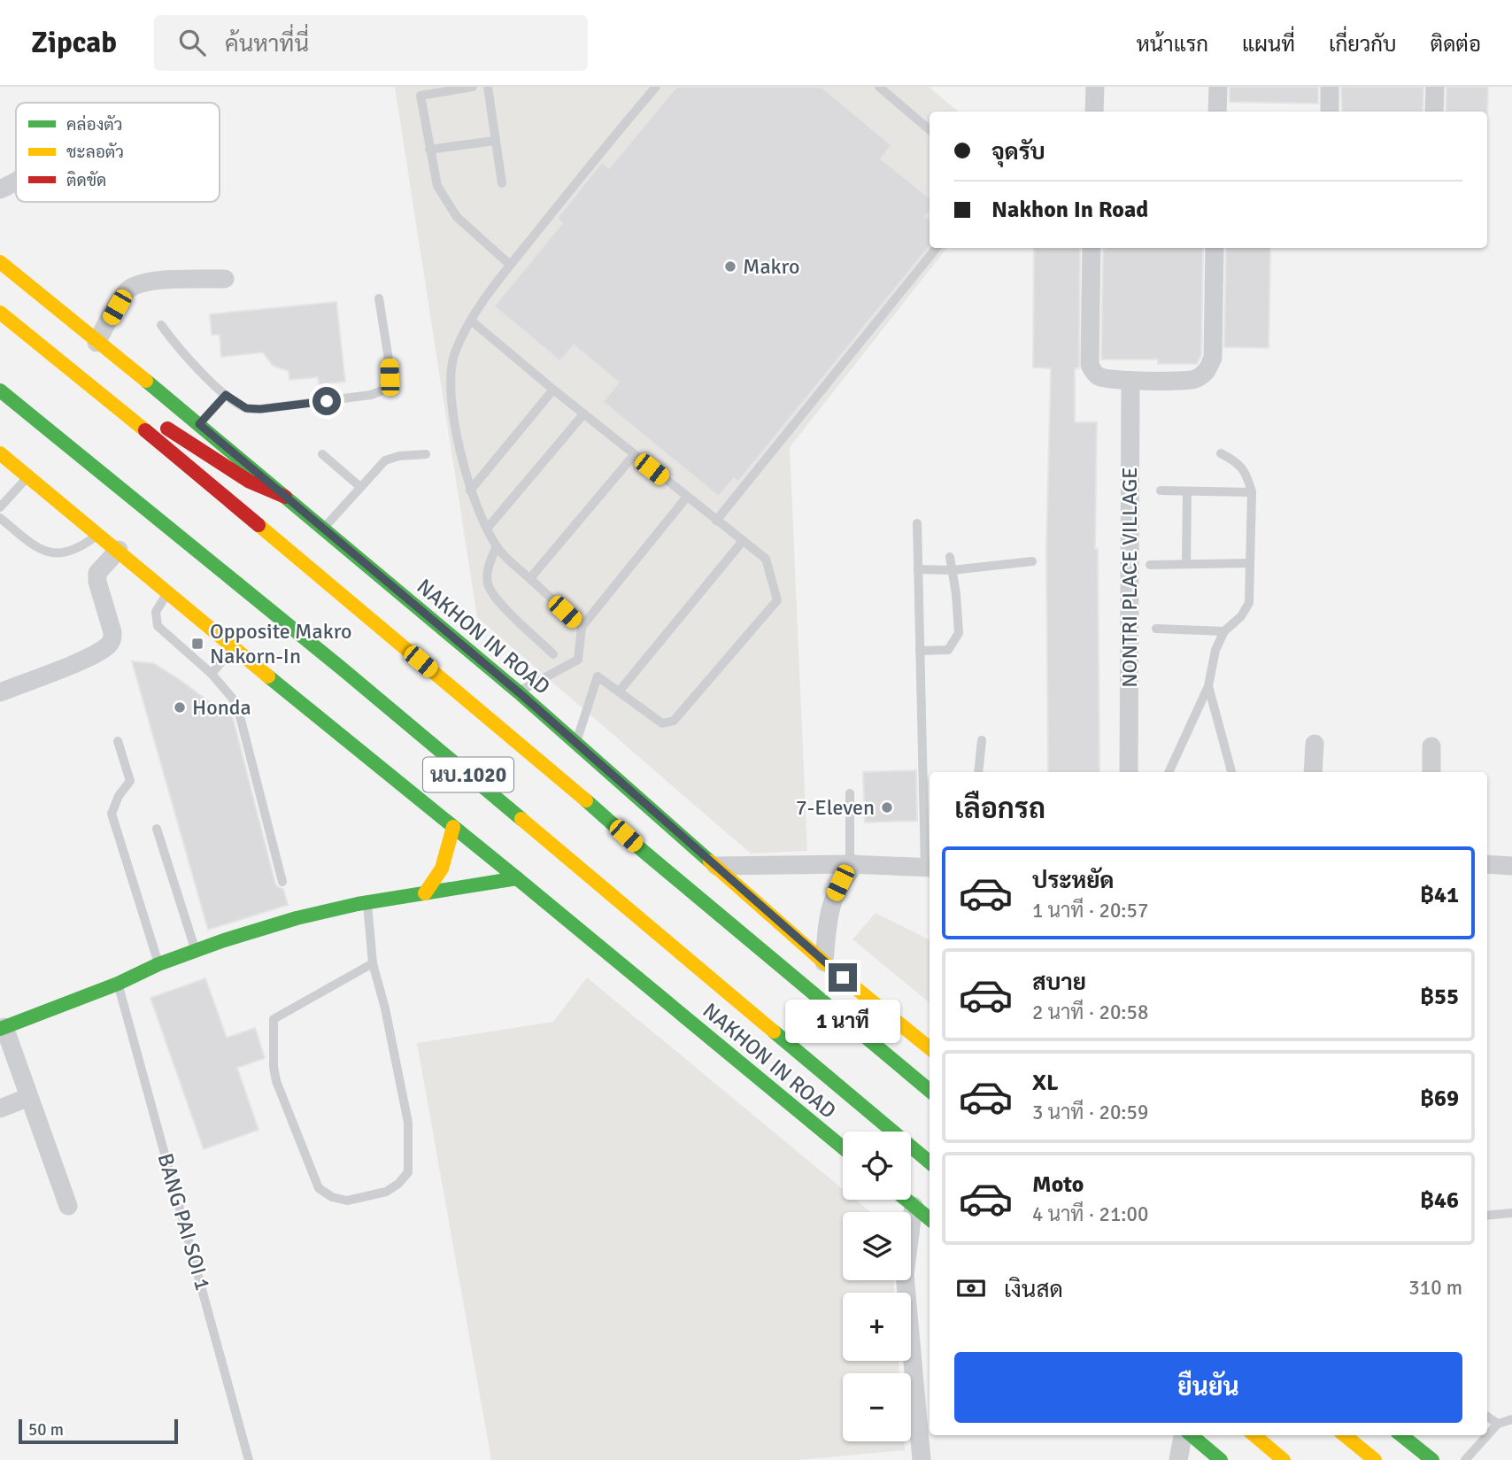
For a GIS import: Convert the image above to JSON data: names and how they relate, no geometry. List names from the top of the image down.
{
  "streets": {
    "main road": ["NAKHON IN ROAD", "นบ.1020"],
    "street": ["NONTRI PLACE VILLAGE"],
    "lane": ["BANG PAI SOI 1"]
  },
  "places": {
    "other": ["Makro", "Honda", "7-Eleven"],
    "transit": ["Opposite Makro Nakorn-In"]
  },
  "legend": ["คล่องตัว", "ชะลอตัว", "ติดขัด"],
  "scale_bar": "50 m",
  "page": {
    "header": "Zipcab",
    "search": "ค้นหาที่นี่",
    "nav": [
      "หน้าแรก",
      "แผนที่",
      "เกี่ยวกับ",
      "ติดต่อ"
    ],
    "banner": ["จุดรับ", "Nakhon In Road"],
    "heading": "เลือกรถ",
    "list": [
      {
        "name": "ประหยัด",
        "note": "1 นาที · 20:57",
        "value": "฿41"
      },
      {
        "name": "สบาย",
        "note": "2 นาที · 20:58",
        "value": "฿55"
      },
      {
        "name": "XL",
        "note": "3 นาที · 20:59",
        "value": "฿69"
      },
      {
        "name": "Moto",
        "note": "4 นาที · 21:00",
        "value": "฿46"
      }
    ],
    "bubble": "1 นาที",
    "map_buttons": ["+", "−"],
    "pay": ["เงินสด", "310 m"],
    "buttons": "ยืนยัน",
    "scale": "50 m"
  }
}
